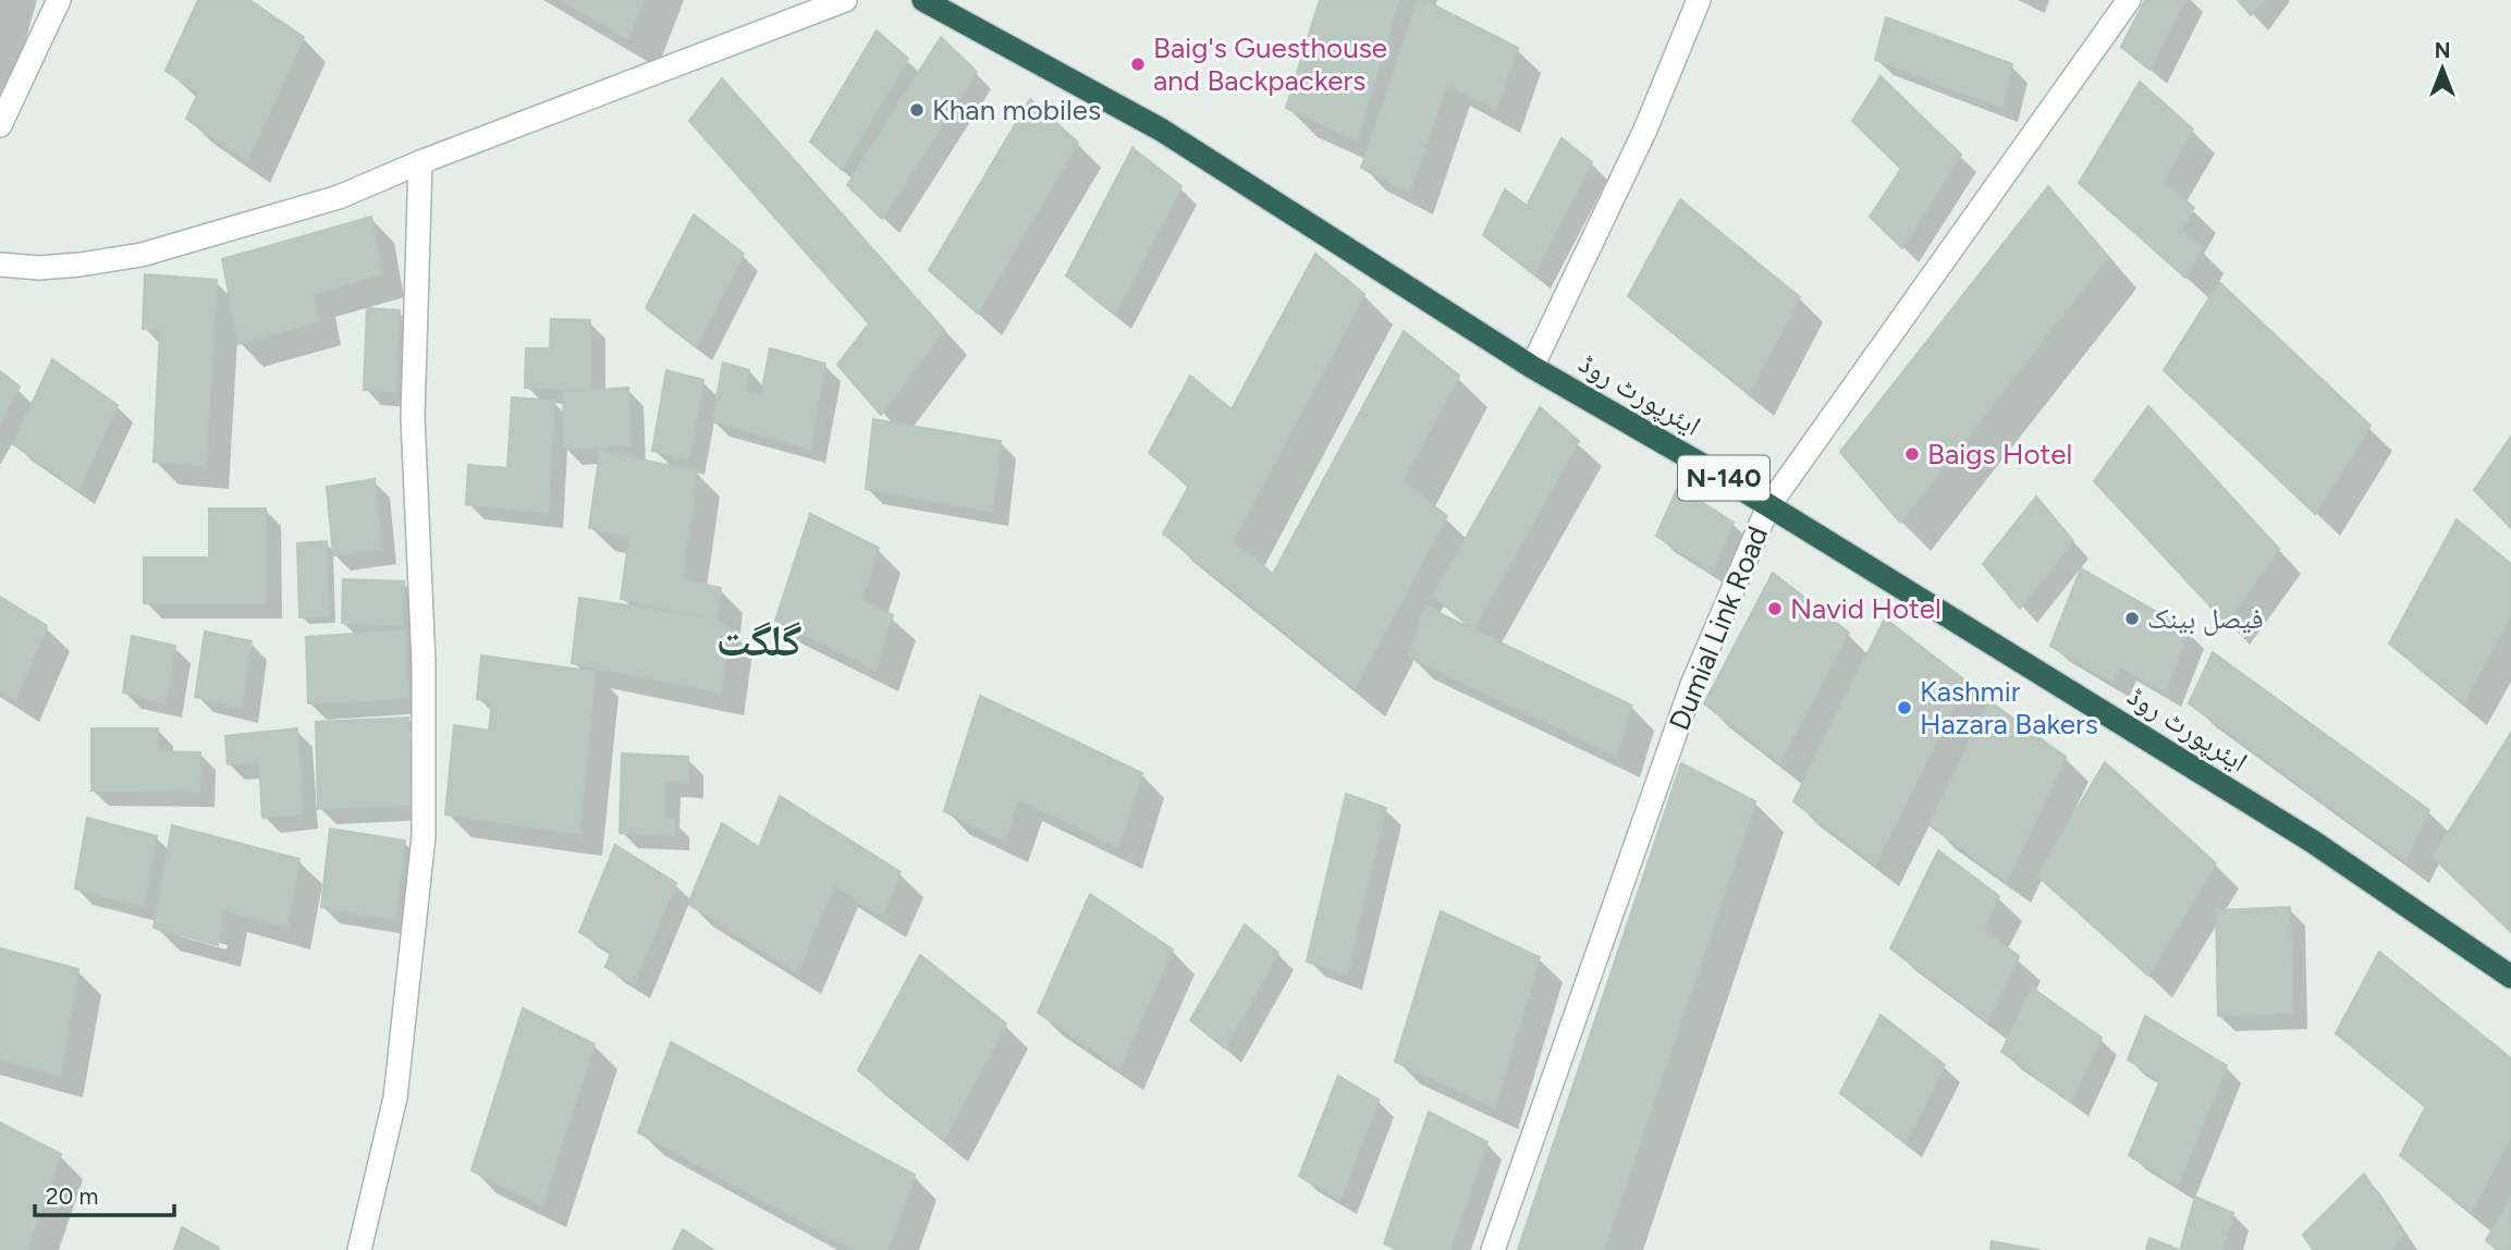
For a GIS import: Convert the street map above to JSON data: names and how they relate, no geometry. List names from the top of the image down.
{
  "streets": {
    "highway": ["ایئرپورٹ روڈ", "N-140"],
    "street": ["Dumial Link Road"]
  },
  "crossings": [
    ["ایئرپورٹ روڈ", "Dumial Link Road"]
  ],
  "districts": ["گلگت"],
  "places": [
    "Baig's Guesthouse and Backpackers",
    "Khan mobiles",
    "Baigs Hotel",
    "Navid Hotel",
    "فیصل بینک",
    "Kashmir Hazara Bakers"
  ],
  "scale_bar": "20 m",
  "north": "top"
}
